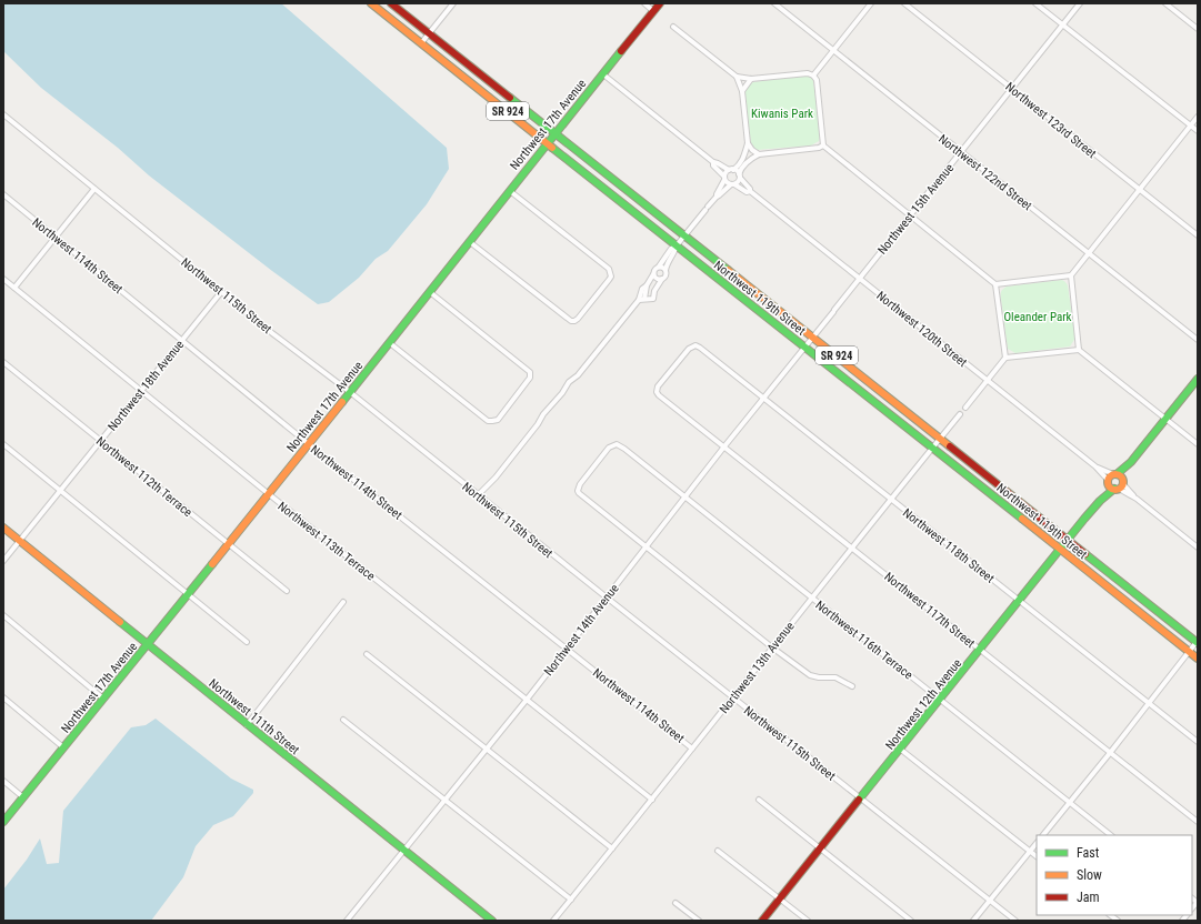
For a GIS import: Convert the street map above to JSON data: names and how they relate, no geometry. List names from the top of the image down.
{
  "streets": {
    "main road": [
      "SR 924",
      "Northwest 17th Avenue",
      "Northwest 119th Street",
      "Northwest 12th Avenue",
      "Northwest 111th Street"
    ],
    "street": [
      "Northwest 123rd Street",
      "Northwest 122nd Street",
      "Northwest 15th Avenue",
      "Northwest 114th Street",
      "Northwest 115th Street",
      "Northwest 120th Street",
      "Northwest 18th Avenue",
      "Northwest 112th Terrace",
      "Northwest 113th Terrace",
      "Northwest 118th Street",
      "Northwest 117th Street",
      "Northwest 14th Avenue",
      "Northwest 116th Terrace",
      "Northwest 13th Avenue"
    ]
  },
  "crossings": [
    ["Northwest 123rd Street", "Northwest 15th Avenue"],
    ["Northwest 17th Avenue", "Northwest 114th Street"],
    ["Northwest 17th Avenue", "Northwest 115th Street"],
    ["Northwest 17th Avenue", "Northwest 119th Street"],
    ["Northwest 17th Avenue", "Northwest 120th Street"],
    ["Northwest 17th Avenue", "Northwest 112th Terrace"],
    ["Northwest 17th Avenue", "Northwest 113th Terrace"],
    ["Northwest 17th Avenue", "Northwest 111th Street"],
    ["Northwest 122nd Street", "Northwest 15th Avenue"],
    ["Northwest 15th Avenue", "Northwest 119th Street"],
    ["Northwest 15th Avenue", "Northwest 120th Street"],
    ["Northwest 15th Avenue", "Northwest 14th Avenue"],
    ["Northwest 114th Street", "Northwest 18th Avenue"],
    ["Northwest 114th Street", "Northwest 14th Avenue"],
    ["Northwest 114th Street", "Northwest 13th Avenue"],
    ["Northwest 115th Street", "Northwest 18th Avenue"],
    ["Northwest 115th Street", "Northwest 14th Avenue"],
    ["Northwest 115th Street", "Northwest 13th Avenue"],
    ["Northwest 115th Street", "Northwest 12th Avenue"],
    ["Northwest 119th Street", "Northwest 14th Avenue"],
    ["Northwest 119th Street", "Northwest 13th Avenue"],
    ["Northwest 119th Street", "Northwest 12th Avenue"],
    ["Northwest 120th Street", "Northwest 12th Avenue"],
    ["Northwest 18th Avenue", "Northwest 112th Terrace"],
    ["Northwest 18th Avenue", "Northwest 113th Terrace"],
    ["Northwest 18th Avenue", "Northwest 111th Street"],
    ["Northwest 113th Terrace", "Northwest 14th Avenue"],
    ["Northwest 113th Terrace", "Northwest 13th Avenue"],
    ["Northwest 118th Street", "Northwest 117th Street"],
    ["Northwest 118th Street", "Northwest 14th Avenue"],
    ["Northwest 118th Street", "Northwest 13th Avenue"],
    ["Northwest 118th Street", "Northwest 12th Avenue"],
    ["Northwest 117th Street", "Northwest 14th Avenue"],
    ["Northwest 117th Street", "Northwest 13th Avenue"],
    ["Northwest 117th Street", "Northwest 12th Avenue"],
    ["Northwest 14th Avenue", "Northwest 116th Terrace"],
    ["Northwest 14th Avenue", "Northwest 111th Street"],
    ["Northwest 116th Terrace", "Northwest 13th Avenue"],
    ["Northwest 116th Terrace", "Northwest 12th Avenue"]
  ],
  "parks": ["Kiwanis Park", "Oleander Park"],
  "legend": ["Fast", "Slow", "Jam"]
}
